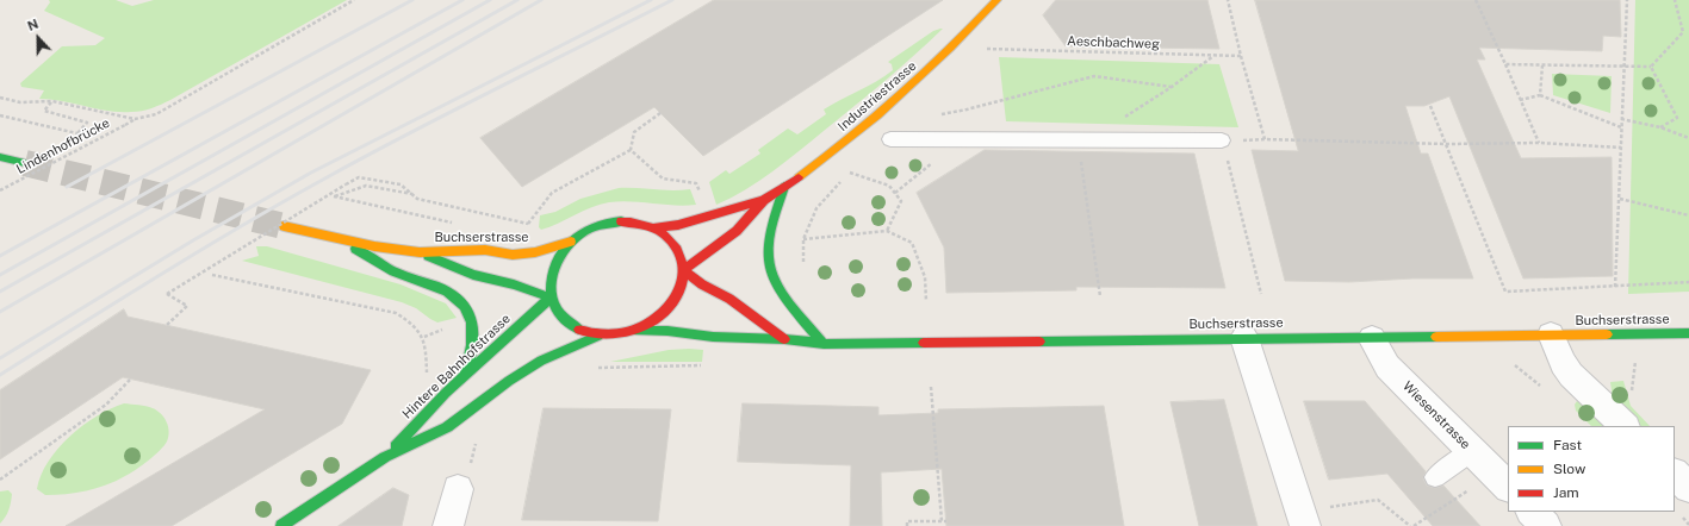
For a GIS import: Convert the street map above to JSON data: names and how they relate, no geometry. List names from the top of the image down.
{
  "streets": {
    "main road": ["Industriestrasse", "Buchserstrasse", "Hintere Bahnhofstrasse"],
    "street": ["Wiesenstrasse"],
    "path": ["Aeschbachweg", "Lindenhofbrücke"]
  },
  "crossings": [
    ["Industriestrasse", "Buchserstrasse"],
    ["Industriestrasse", "Hintere Bahnhofstrasse"],
    ["Buchserstrasse", "Hintere Bahnhofstrasse"],
    ["Buchserstrasse", "Wiesenstrasse"]
  ],
  "legend": ["Fast", "Slow", "Jam"],
  "north": "top"
}
